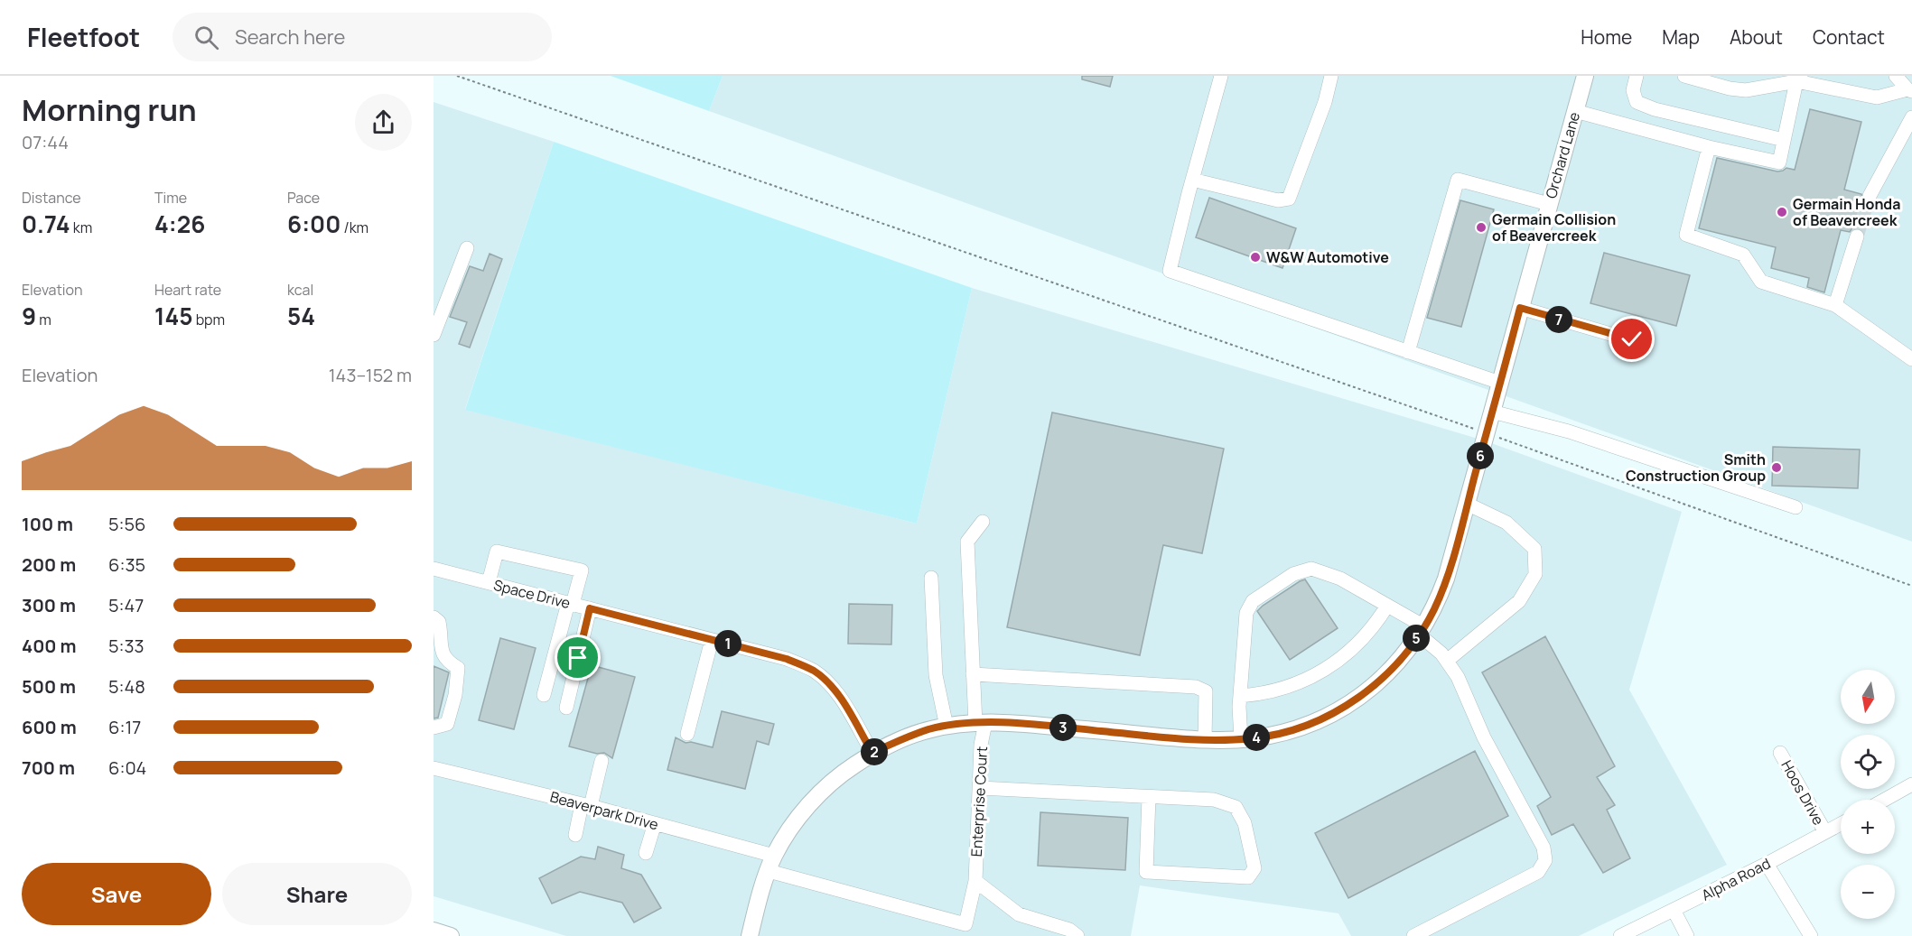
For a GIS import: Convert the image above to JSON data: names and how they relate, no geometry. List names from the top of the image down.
{
  "streets": {
    "main road": ["Orchard Lane"],
    "street": [
      "Space Drive",
      "Hoos Drive",
      "Enterprise Court",
      "Beaverpark Drive",
      "Alpha Road"
    ]
  },
  "crossings": [
    ["Orchard Lane", "Space Drive"],
    ["Orchard Lane", "Enterprise Court"],
    ["Orchard Lane", "Beaverpark Drive"],
    ["Hoos Drive", "Alpha Road"],
    ["Enterprise Court", "Beaverpark Drive"]
  ],
  "places": [
    "Germain Honda of Beavercreek",
    "Germain Collision of Beavercreek",
    "W&W Automotive",
    "Smith Construction Group"
  ],
  "north": "bottom",
  "page": {
    "header": "Fleetfoot",
    "search": "Search here",
    "nav": [
      "Home",
      "Map",
      "About",
      "Contact"
    ],
    "heading": ["Morning run", "07:44"],
    "stats": [
      ["Distance", "0.74 km"],
      ["Time", "4:26"],
      ["Pace", "6:00 /km"],
      ["Elevation", "9 m"],
      ["Heart rate", "145 bpm"],
      ["kcal", "54"]
    ],
    "pins": [
      "7",
      "6",
      "5",
      "1",
      "3",
      "4",
      "2"
    ],
    "chart": ["Elevation", "143–152 m"],
    "list": [
      {
        "name": "100 m",
        "note": "5:56"
      },
      {
        "name": "200 m",
        "note": "6:35"
      },
      {
        "name": "300 m",
        "note": "5:47"
      },
      {
        "name": "400 m",
        "note": "5:33"
      },
      {
        "name": "500 m",
        "note": "5:48"
      },
      {
        "name": "600 m",
        "note": "6:17"
      },
      {
        "name": "700 m",
        "note": "6:04"
      }
    ],
    "map_buttons": ["+", "−"],
    "buttons": ["Save", "Share"]
  }
}
